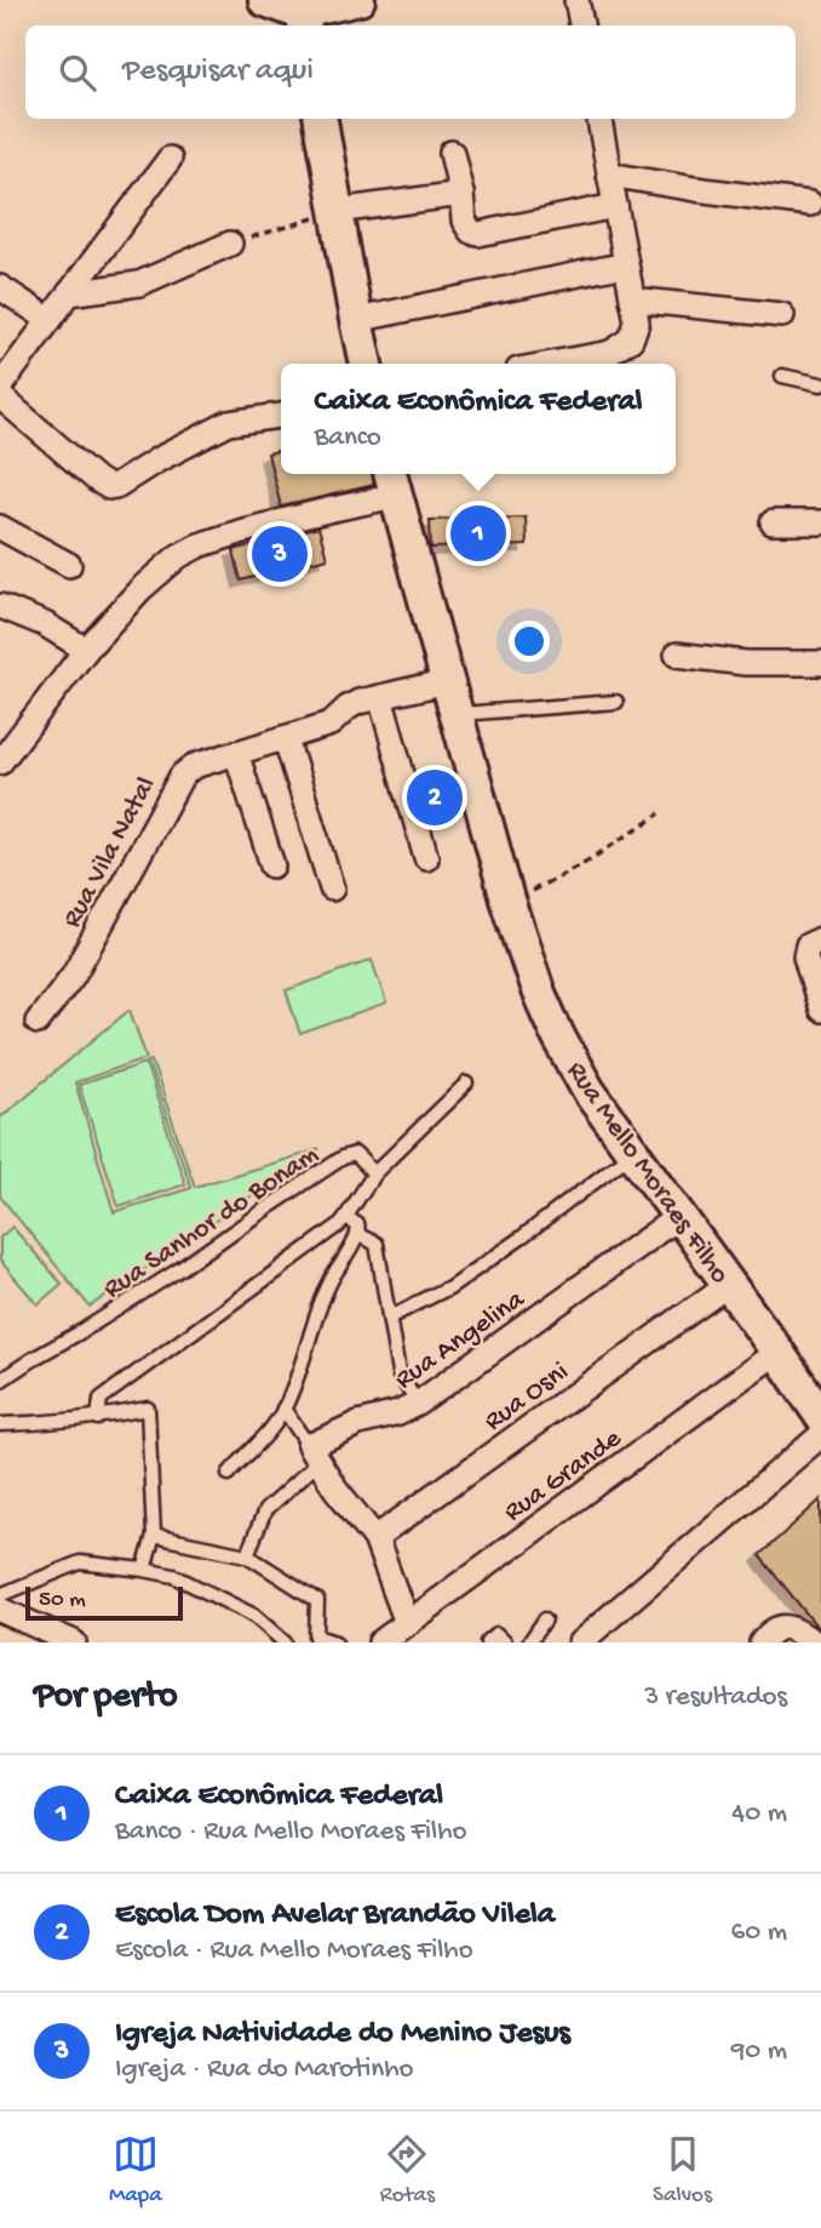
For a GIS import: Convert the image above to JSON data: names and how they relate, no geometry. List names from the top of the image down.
{
  "streets": {
    "main road": ["Rua Mello Moraes Filho"],
    "street": [
      "Rua Vila Natal",
      "Rua Angelina",
      "Rua Osni",
      "Rua Grande"
    ],
    "lane": ["Rua Sanhor do Bonam"]
  },
  "crossings": [
    ["Rua Vila Natal", "Rua Mello Moraes Filho"],
    ["Rua Mello Moraes Filho", "Rua Angelina"],
    ["Rua Mello Moraes Filho", "Rua Osni"],
    ["Rua Mello Moraes Filho", "Rua Grande"]
  ],
  "scale_bar": "50 m",
  "page": {
    "search": "Pesquisar aqui",
    "popup": ["Caixa Econômica Federal", "Banco"],
    "pins": ["1", "3", "2"],
    "scale": "50 m",
    "heading": ["Por perto", "3 resultados"],
    "list": [
      {
        "mark": "1",
        "name": "Caixa Econômica Federal",
        "note": "Banco · Rua Mello Moraes Filho",
        "value": "40 m"
      },
      {
        "mark": "2",
        "name": "Escola Dom Avelar Brandão Vilela",
        "note": "Escola · Rua Mello Moraes Filho",
        "value": "60 m"
      },
      {
        "mark": "3",
        "name": "Igreja Natividade do Menino Jesus",
        "note": "Igreja · Rua do Marotinho",
        "value": "90 m"
      }
    ],
    "nav": ["Mapa", "Rotas", "Salvos"]
  }
}
